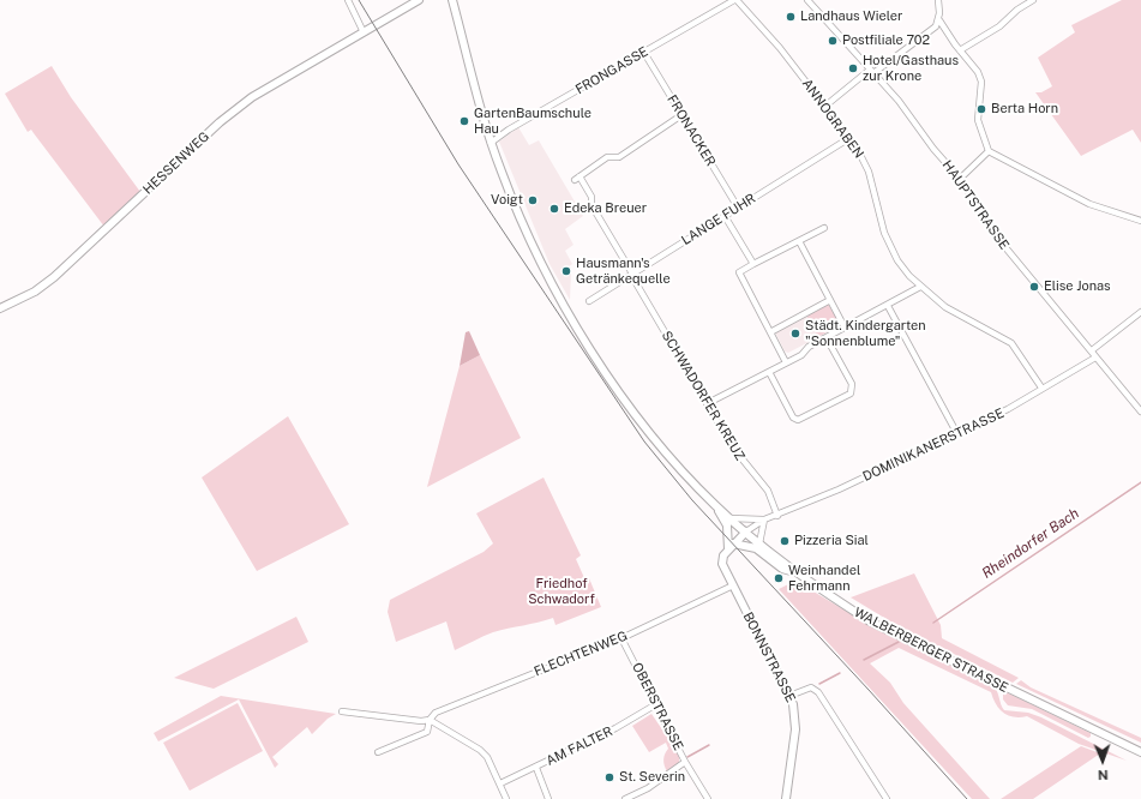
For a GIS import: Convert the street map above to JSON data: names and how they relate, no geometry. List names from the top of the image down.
{
  "streets": {
    "main road": ["HESSENWEG", "WALBERBERGER STRASSE", "BONNSTRASSE"],
    "street": [
      "FRONGASSE",
      "ANNOGRABEN",
      "FRONACKER",
      "HAUPTSTRASSE",
      "LANGE FUHR",
      "SCHWADORFER KREUZ",
      "DOMINIKANERSTRASSE",
      "FLECHTENWEG",
      "OBERSTRASSE",
      "AM FALTER"
    ]
  },
  "crossings": [
    ["FRONGASSE", "ANNOGRABEN"],
    ["FRONGASSE", "FRONACKER"],
    ["ANNOGRABEN", "LANGE FUHR"],
    ["ANNOGRABEN", "DOMINIKANERSTRASSE"],
    ["FRONACKER", "LANGE FUHR"],
    ["FRONACKER", "SCHWADORFER KREUZ"],
    ["HAUPTSTRASSE", "DOMINIKANERSTRASSE"],
    ["LANGE FUHR", "SCHWADORFER KREUZ"],
    ["SCHWADORFER KREUZ", "DOMINIKANERSTRASSE"],
    ["DOMINIKANERSTRASSE", "WALBERBERGER STRASSE"],
    ["DOMINIKANERSTRASSE", "BONNSTRASSE"],
    ["WALBERBERGER STRASSE", "BONNSTRASSE"],
    ["FLECHTENWEG", "BONNSTRASSE"],
    ["FLECHTENWEG", "OBERSTRASSE"],
    ["OBERSTRASSE", "AM FALTER"]
  ],
  "water": ["Rheindorfer Bach"],
  "parks": ["Friedhof Schwadorf"],
  "places": [
    "Landhaus Wieler",
    "Postfiliale 702",
    "Hotel/Gasthaus zur Krone",
    "Berta Horn",
    "GartenBaumschule Hau",
    "Voigt",
    "Edeka Breuer",
    "Hausmann's Getränkequelle",
    "Elise Jonas",
    "Städt. Kindergarten \"Sonnenblume\"",
    "Pizzeria Sial",
    "Weinhandel Fehrmann",
    "St. Severin"
  ],
  "north": "bottom"
}
